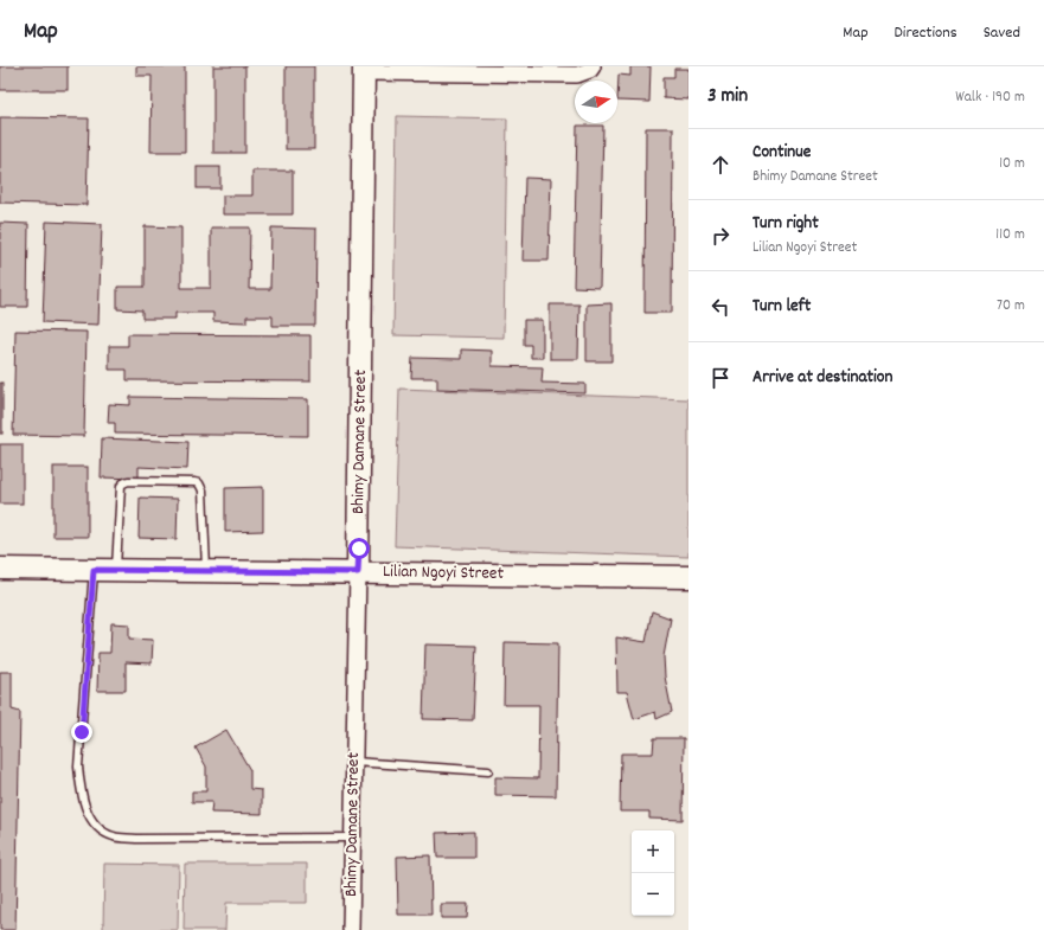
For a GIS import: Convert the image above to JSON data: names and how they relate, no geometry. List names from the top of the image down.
{
  "streets": {
    "main road": ["Bhimy Damane Street", "Lilian Ngoyi Street"]
  },
  "crossings": [
    ["Bhimy Damane Street", "Lilian Ngoyi Street"]
  ],
  "north": "right",
  "page": {
    "header": "Map",
    "nav": ["Map", "Directions", "Saved"],
    "heading": ["3 min", "Walk · 190 m"],
    "list": [
      ["Continue", "Bhimy Damane Street", "10 m"],
      ["Turn right", "Lilian Ngoyi Street", "110 m"],
      ["Turn left", "70 m"],
      "Arrive at destination"
    ],
    "map_buttons": ["+", "−"]
  }
}
